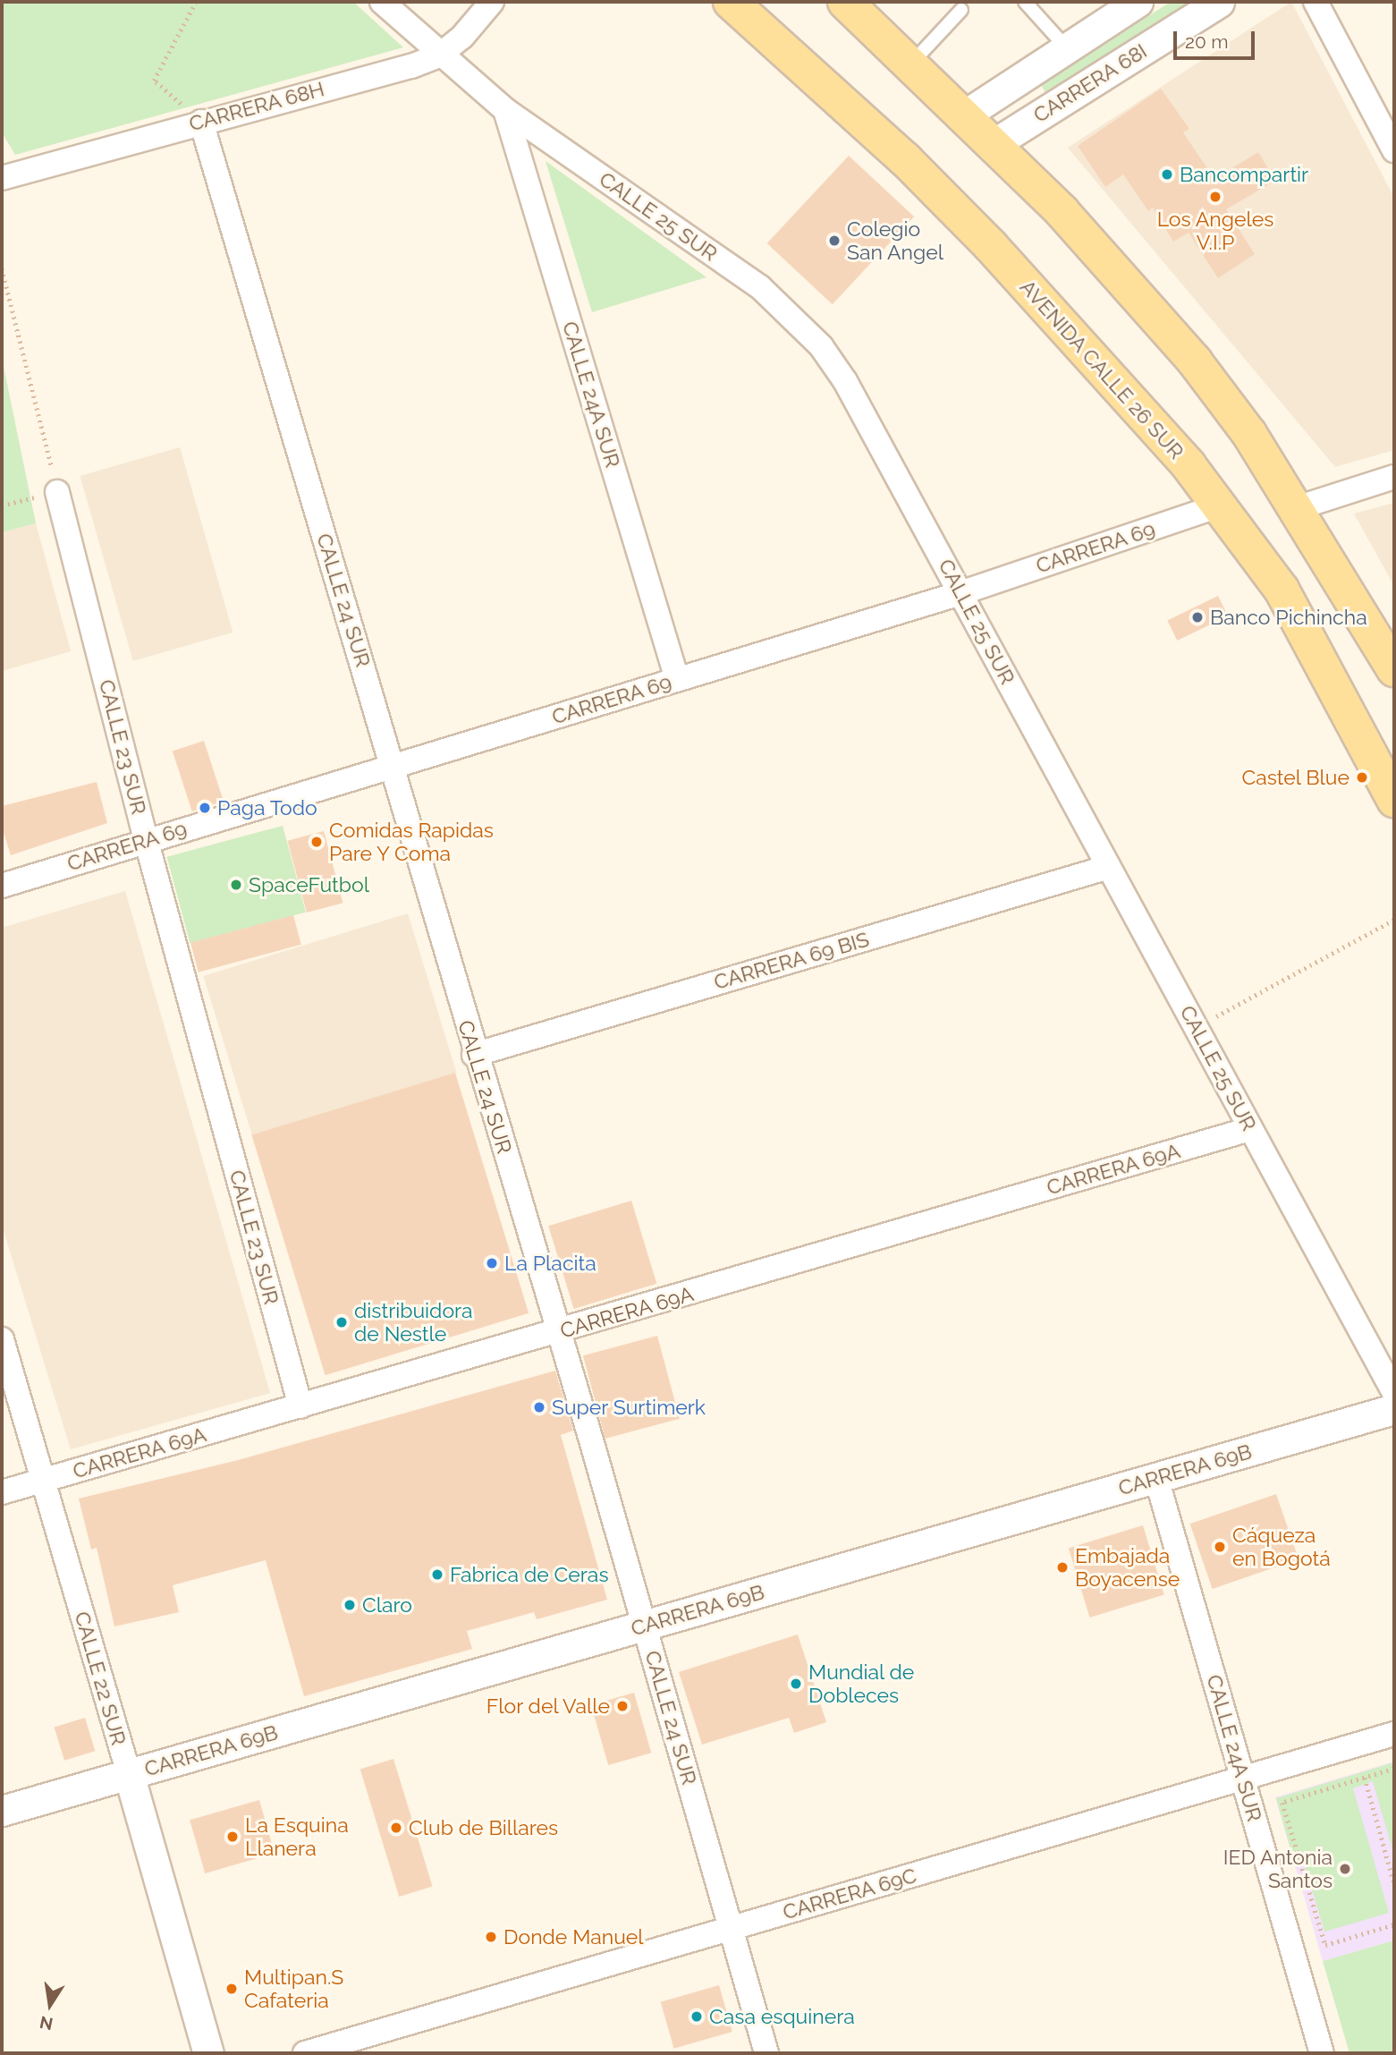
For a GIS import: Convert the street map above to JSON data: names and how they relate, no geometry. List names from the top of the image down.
{
  "streets": {
    "main road": ["AVENIDA CALLE 26 SUR"],
    "street": [
      "CARRERA 68I",
      "CARRERA 68H",
      "CALLE 25 SUR",
      "CALLE 24A SUR",
      "CARRERA 69",
      "CALLE 24 SUR",
      "CALLE 23 SUR",
      "CARRERA 69 BIS",
      "CARRERA 69A",
      "CARRERA 69B",
      "CALLE 22 SUR",
      "CARRERA 69C"
    ]
  },
  "crossings": [
    ["CARRERA 68H", "CALLE 25 SUR"],
    ["CARRERA 68H", "CALLE 24 SUR"],
    ["CALLE 25 SUR", "CALLE 24A SUR"],
    ["CALLE 25 SUR", "CARRERA 69"],
    ["CALLE 25 SUR", "CARRERA 69 BIS"],
    ["CALLE 25 SUR", "CARRERA 69A"],
    ["AVENIDA CALLE 26 SUR", "CARRERA 69"],
    ["CALLE 24A SUR", "CARRERA 69"],
    ["CALLE 24A SUR", "CARRERA 69B"],
    ["CALLE 24A SUR", "CARRERA 69C"],
    ["CARRERA 69", "CALLE 24 SUR"],
    ["CARRERA 69", "CALLE 23 SUR"],
    ["CALLE 24 SUR", "CARRERA 69 BIS"],
    ["CALLE 24 SUR", "CARRERA 69A"],
    ["CALLE 24 SUR", "CARRERA 69B"],
    ["CALLE 24 SUR", "CARRERA 69C"],
    ["CALLE 23 SUR", "CARRERA 69A"],
    ["CARRERA 69A", "CALLE 22 SUR"],
    ["CARRERA 69B", "CALLE 22 SUR"]
  ],
  "places": [
    "Bancompartir",
    "Los Angeles V.I.P",
    "Colegio San Angel",
    "Banco Pichincha",
    "Castel Blue",
    "Paga Todo",
    "Comidas Rapidas Pare Y Coma",
    "SpaceFutbol",
    "La Placita",
    "distribuidora de Nestle",
    "Super Surtimerk",
    "Cáqueza en Bogotá",
    "Embajada Boyacense",
    "Fabrica de Ceras",
    "Claro",
    "Mundial de Dobleces",
    "Flor del Valle",
    "Club de Billares",
    "La Esquina Llanera",
    "IED Antonia Santos",
    "Donde Manuel",
    "Multipan.S Cafateria",
    "Casa esquinera"
  ],
  "scale_bar": "20 m",
  "north": "bottom"
}
